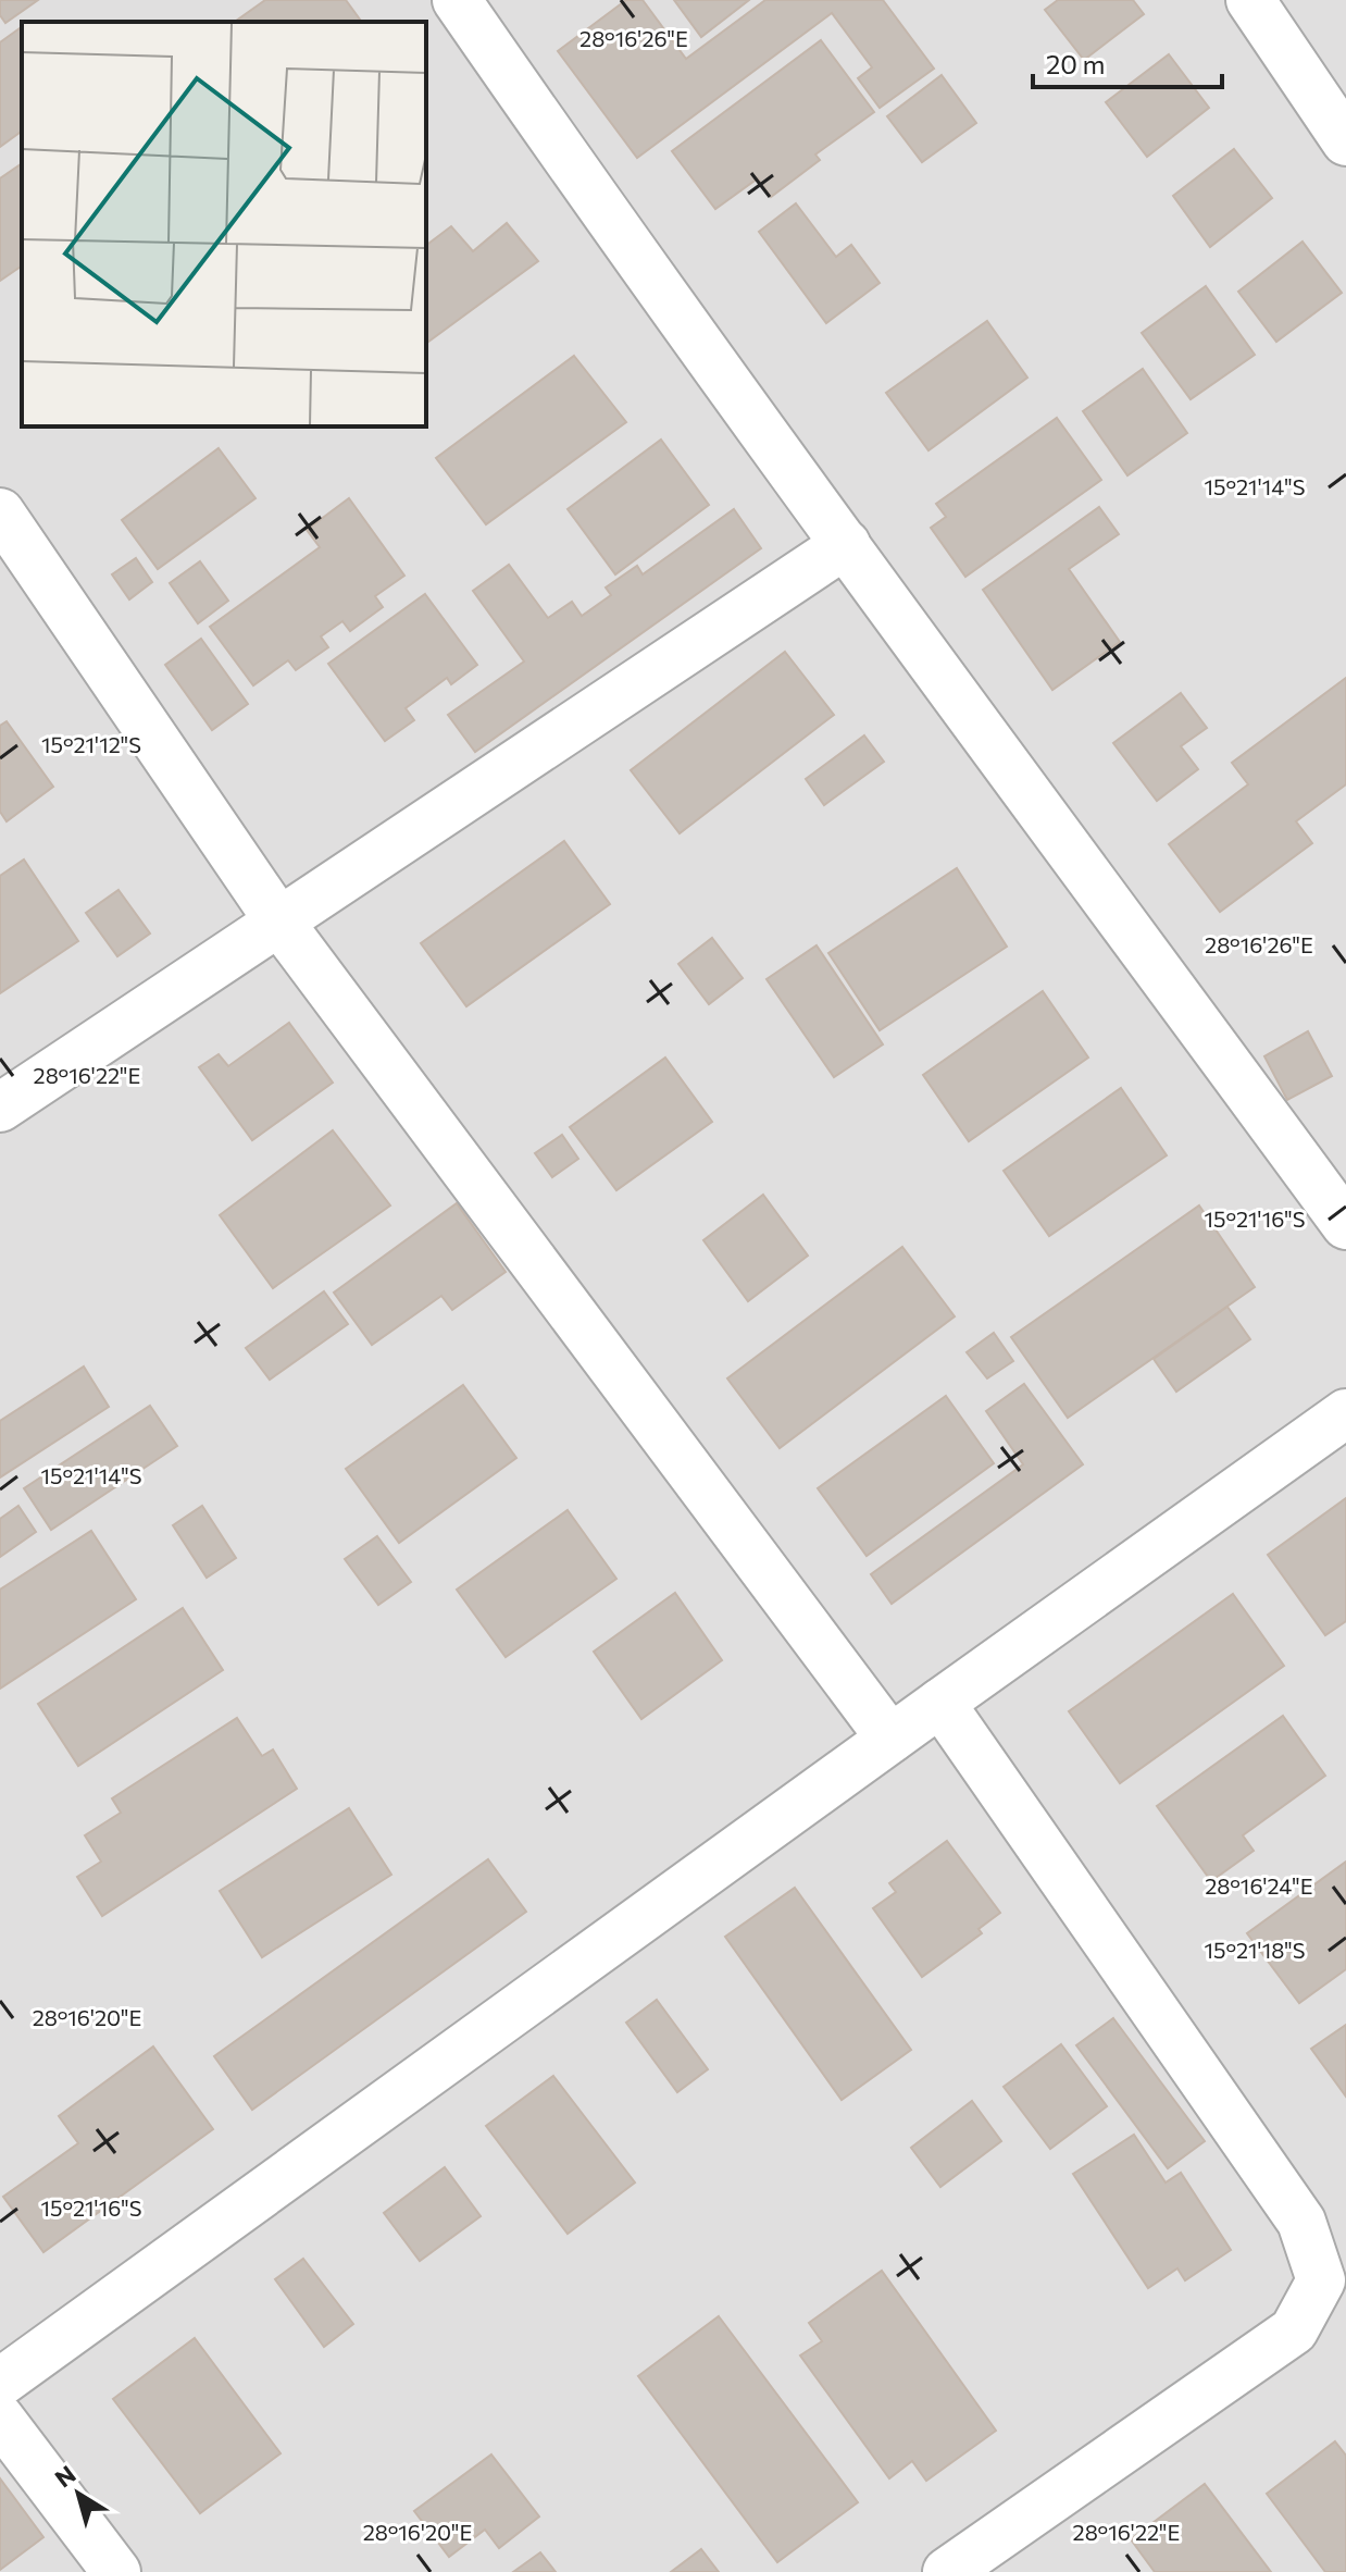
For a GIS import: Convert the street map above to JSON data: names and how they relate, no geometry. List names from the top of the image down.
{
  "scale_bar": "20 m",
  "north": "top left",
  "coordinates": [
    "28°16'26\"E",
    "15°21'14\"S",
    "15°21'12\"S",
    "28°16'22\"E",
    "15°21'16\"S",
    "28°16'24\"E",
    "15°21'18\"S",
    "28°16'20\"E"
  ]
}
